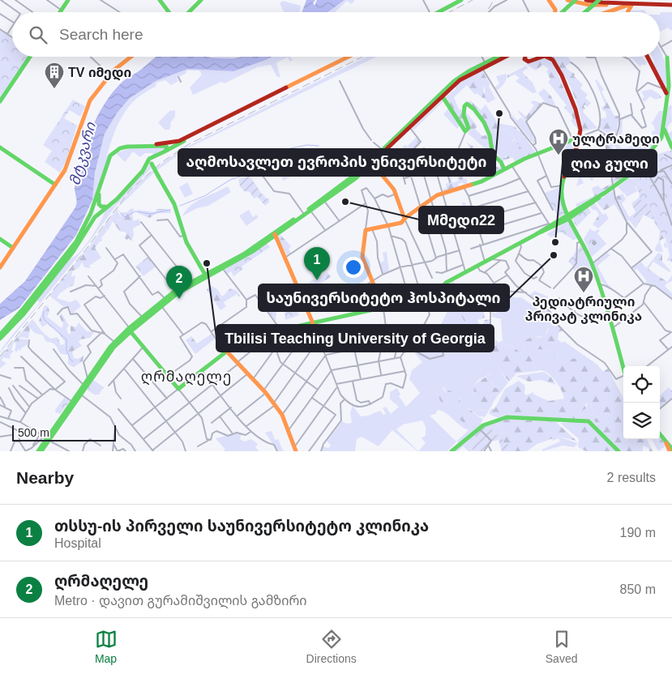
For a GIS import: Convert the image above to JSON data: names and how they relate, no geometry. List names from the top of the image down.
{
  "districts": ["ღრმაღელე"],
  "water": ["მტკვარი"],
  "places": {
    "building": ["TV იმედი"],
    "other": [
      "აღმოსავლეთ ევროპის უნივერსიტეტი",
      "Mმედი22",
      "ღია გული",
      "საუნივერსიტეტო ჰოსპიტალი",
      "Tbilisi Teaching University of Georgia"
    ],
    "hospital": ["ულტრამედი", "პედიატრიული პრივატ კლინიკა"]
  },
  "scale_bar": "500 m",
  "page": {
    "search": "Search here",
    "pins": ["1", "2"],
    "scale": "500 m",
    "heading": ["Nearby", "2 results"],
    "list": [
      {
        "mark": "1",
        "name": "თსსუ-ის პირველი საუნივერსიტეტო კლინიკა",
        "note": "Hospital",
        "value": "190 m"
      },
      {
        "mark": "2",
        "name": "ღრმაღელე",
        "note": "Metro · დავით გურამიშვილის გამზირი",
        "value": "850 m"
      }
    ],
    "nav": ["Map", "Directions", "Saved"]
  }
}
